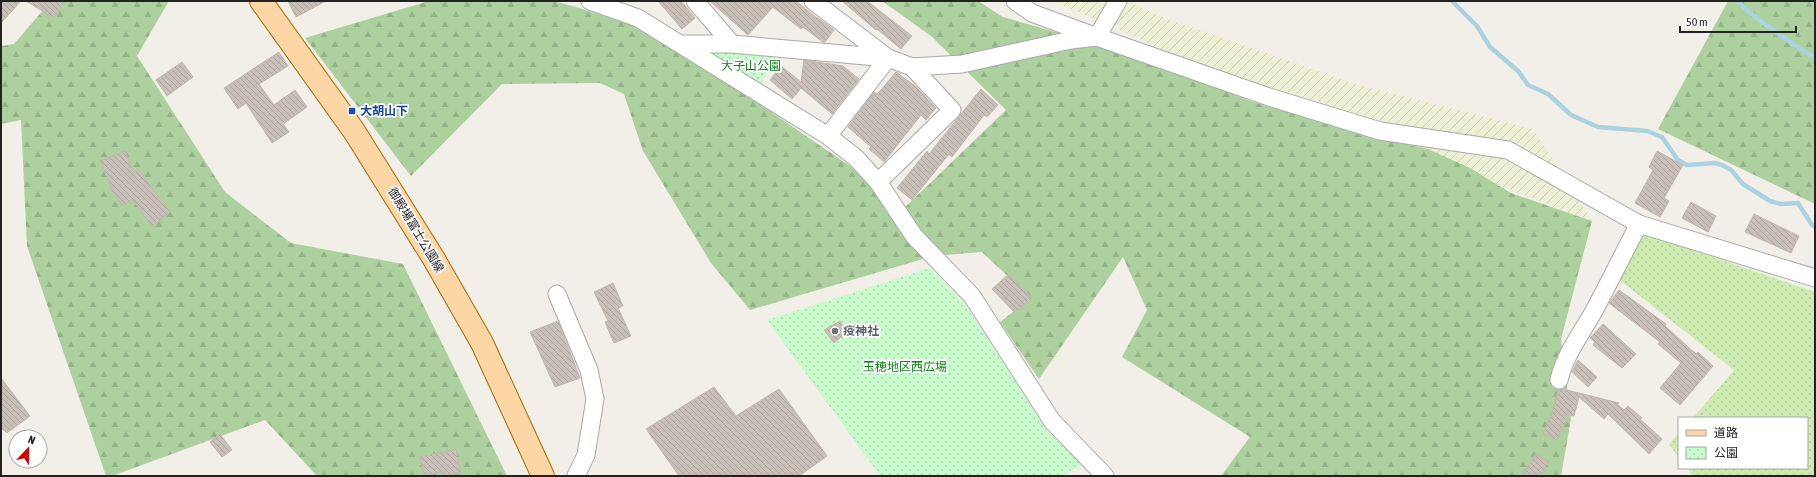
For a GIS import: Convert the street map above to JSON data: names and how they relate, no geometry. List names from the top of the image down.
{
  "streets": {
    "main road": ["御殿場富士公園線"]
  },
  "parks": ["大子山公園", "玉穂地区西広場"],
  "places": {
    "transit": ["大胡山下"],
    "other": ["疫神社"]
  },
  "legend": ["道路", "公園"],
  "scale_bar": "50 m",
  "north": "top"
}
